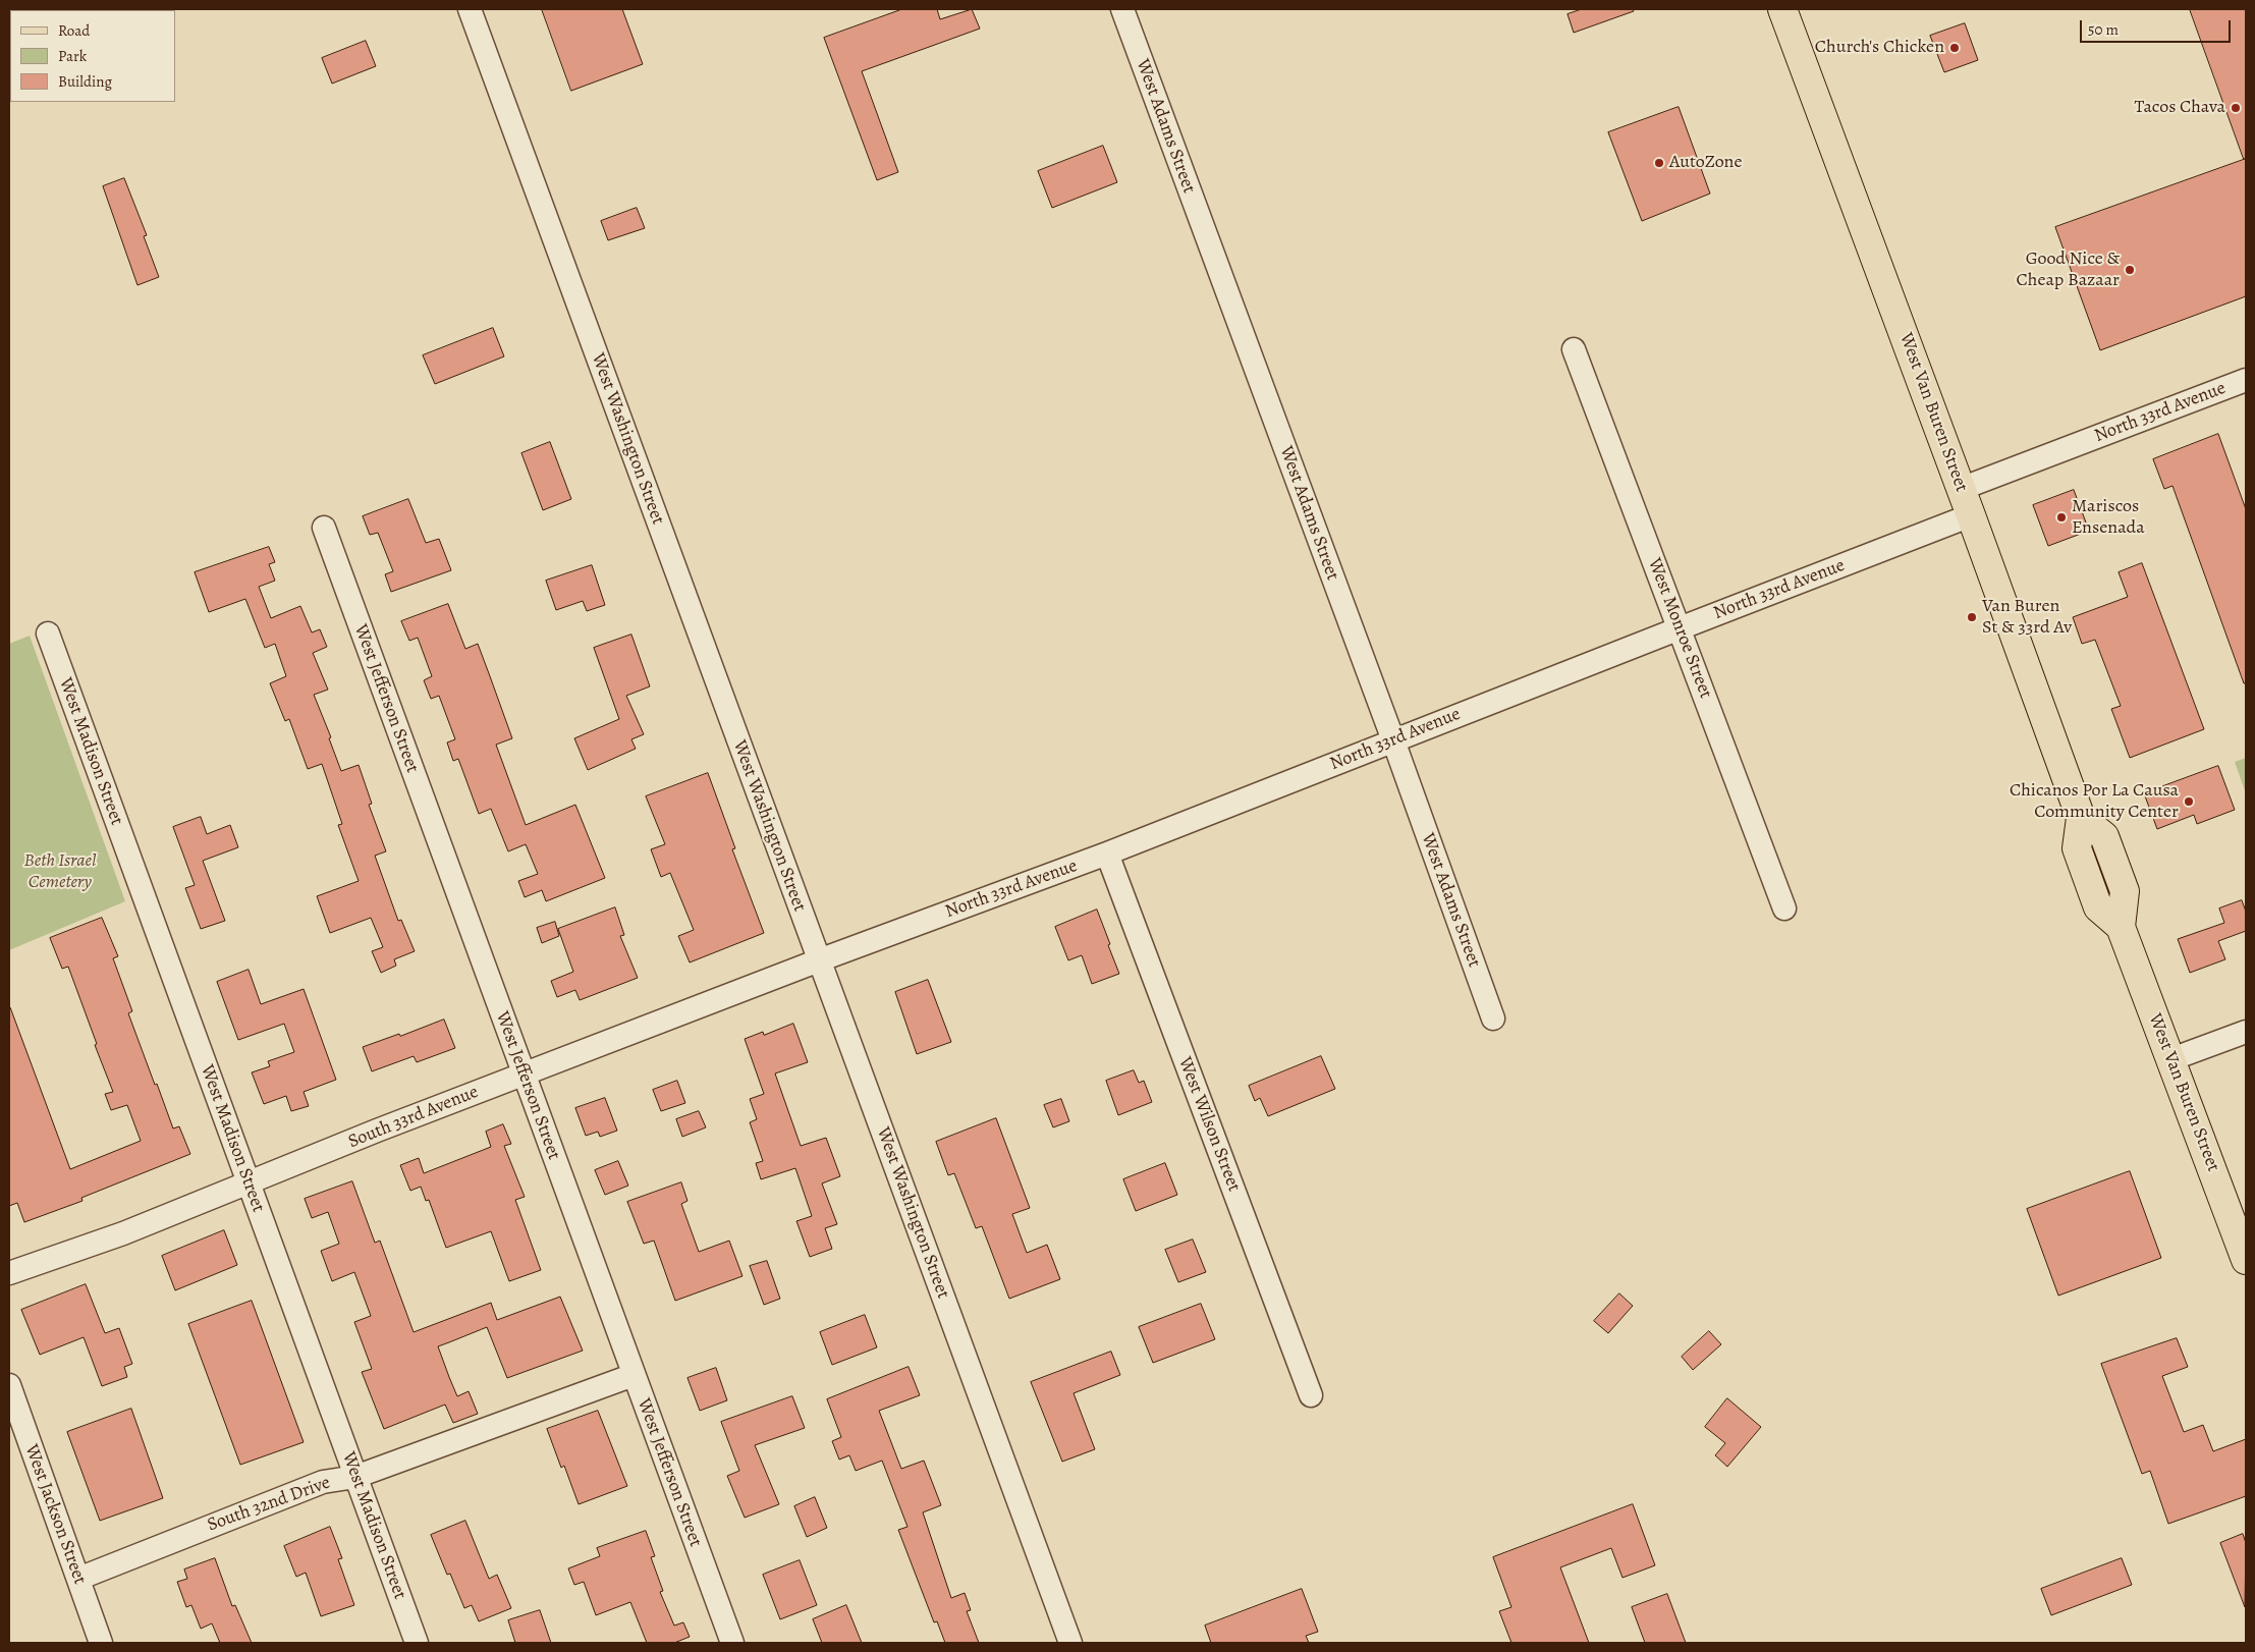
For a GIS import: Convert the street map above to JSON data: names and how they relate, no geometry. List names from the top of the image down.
{
  "streets": {
    "main road": ["West Van Buren Street"],
    "street": [
      "West Adams Street",
      "North 33rd Avenue",
      "West Washington Street",
      "West Monroe Street",
      "West Jefferson Street",
      "West Madison Street",
      "South 33rd Avenue",
      "West Wilson Street",
      "South 32nd Drive",
      "West Jackson Street"
    ]
  },
  "crossings": [
    ["West Adams Street", "North 33rd Avenue"],
    ["West Van Buren Street", "North 33rd Avenue"],
    ["North 33rd Avenue", "West Washington Street"],
    ["North 33rd Avenue", "West Monroe Street"],
    ["North 33rd Avenue", "South 33rd Avenue"],
    ["North 33rd Avenue", "West Wilson Street"],
    ["West Washington Street", "South 33rd Avenue"],
    ["West Jefferson Street", "South 33rd Avenue"],
    ["West Jefferson Street", "South 32nd Drive"],
    ["West Madison Street", "South 33rd Avenue"],
    ["West Madison Street", "South 32nd Drive"],
    ["South 32nd Drive", "West Jackson Street"]
  ],
  "parks": ["Beth Israel Cemetery"],
  "places": [
    "Church's Chicken",
    "Tacos Chava",
    "AutoZone",
    "Good Nice & Cheap Bazaar",
    "Mariscos Ensenada",
    "Van Buren St & 33rd Av",
    "Chicanos Por La Causa Community Center"
  ],
  "legend": ["Road", "Park", "Building"],
  "scale_bar": "50 m"
}
